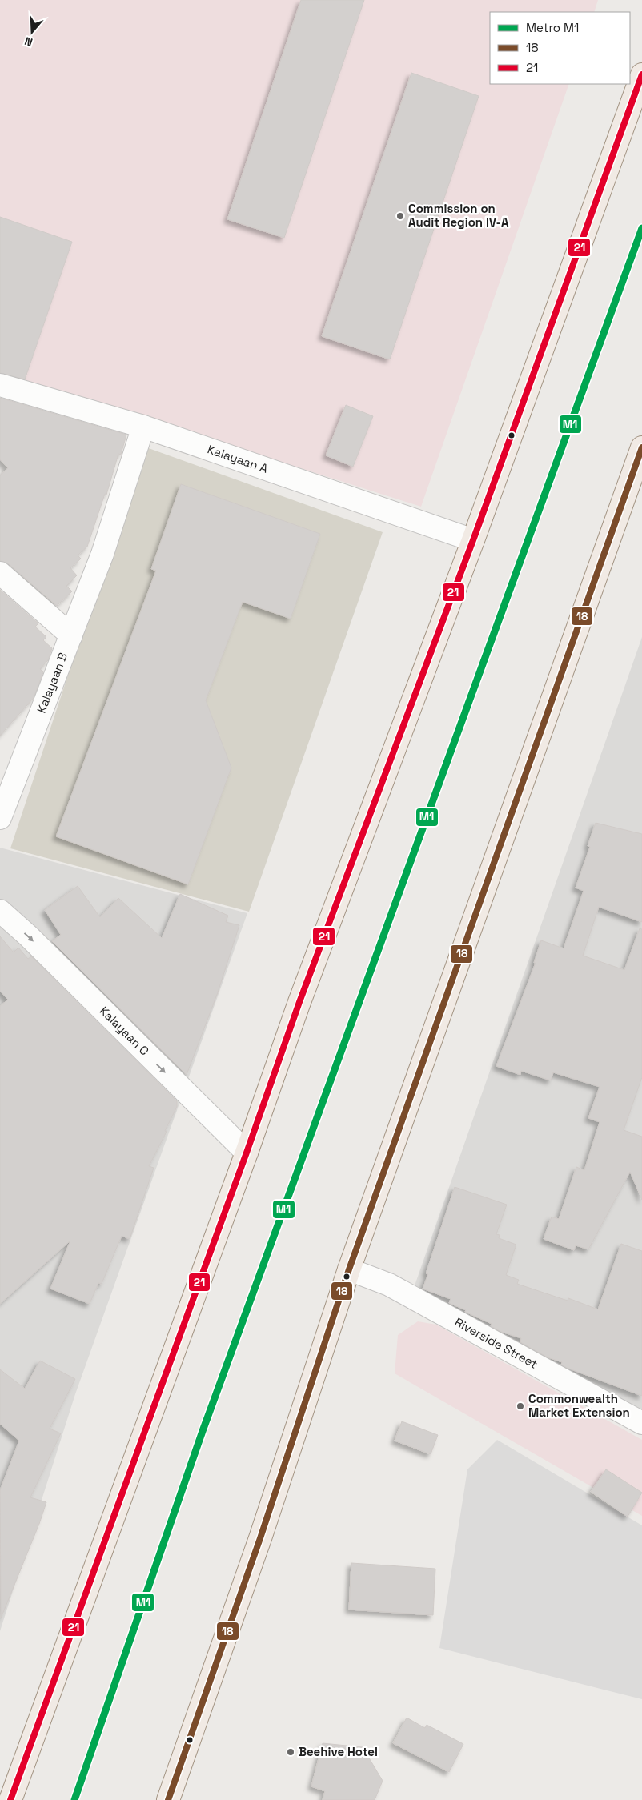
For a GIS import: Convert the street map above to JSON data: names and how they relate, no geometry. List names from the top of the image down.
{
  "streets": {
    "street": [
      "Kalayaan A",
      "Kalayaan B",
      "Kalayaan C",
      "Riverside Street"
    ]
  },
  "crossings": [
    ["Kalayaan A", "Kalayaan B"]
  ],
  "one_way": ["Kalayaan C"],
  "places": ["Commission on Audit Region IV-A", "Commonwealth Market Extension", "Beehive Hotel"],
  "lines": ["transit line 21", "metro line M1", "transit line 18"],
  "legend": ["Metro M1", "18", "21"],
  "north": "bottom"
}
